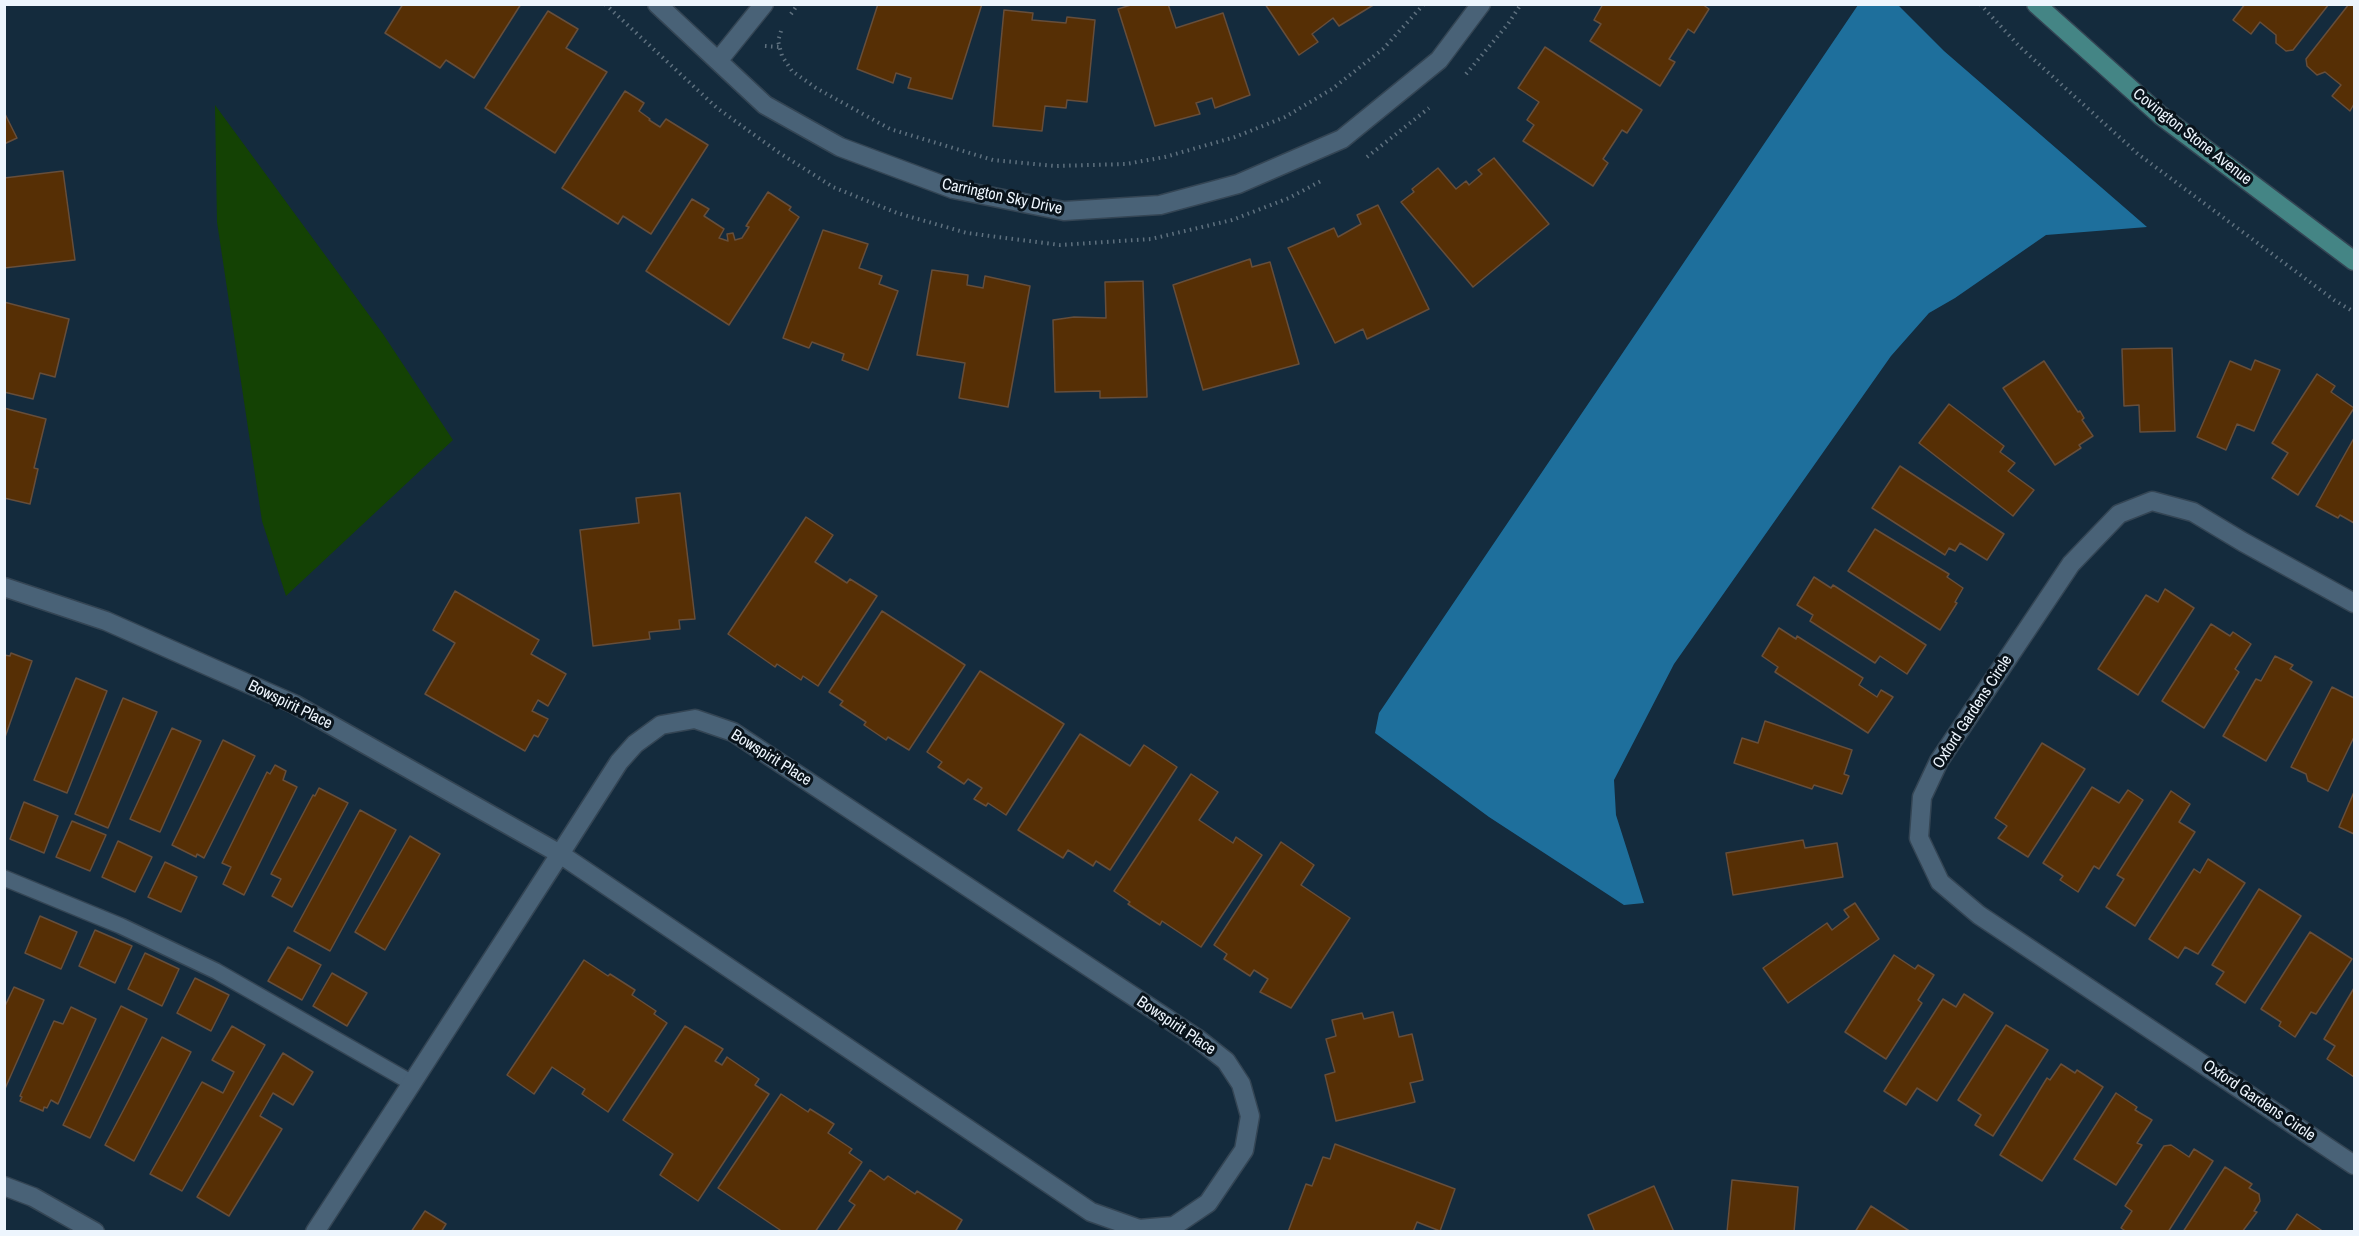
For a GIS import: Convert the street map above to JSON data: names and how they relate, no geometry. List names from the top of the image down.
{
  "streets": {
    "street": [
      "Covington Stone Avenue",
      "Carrington Sky Drive",
      "Bowspirit Place",
      "Oxford Gardens Circle"
    ]
  }
}
